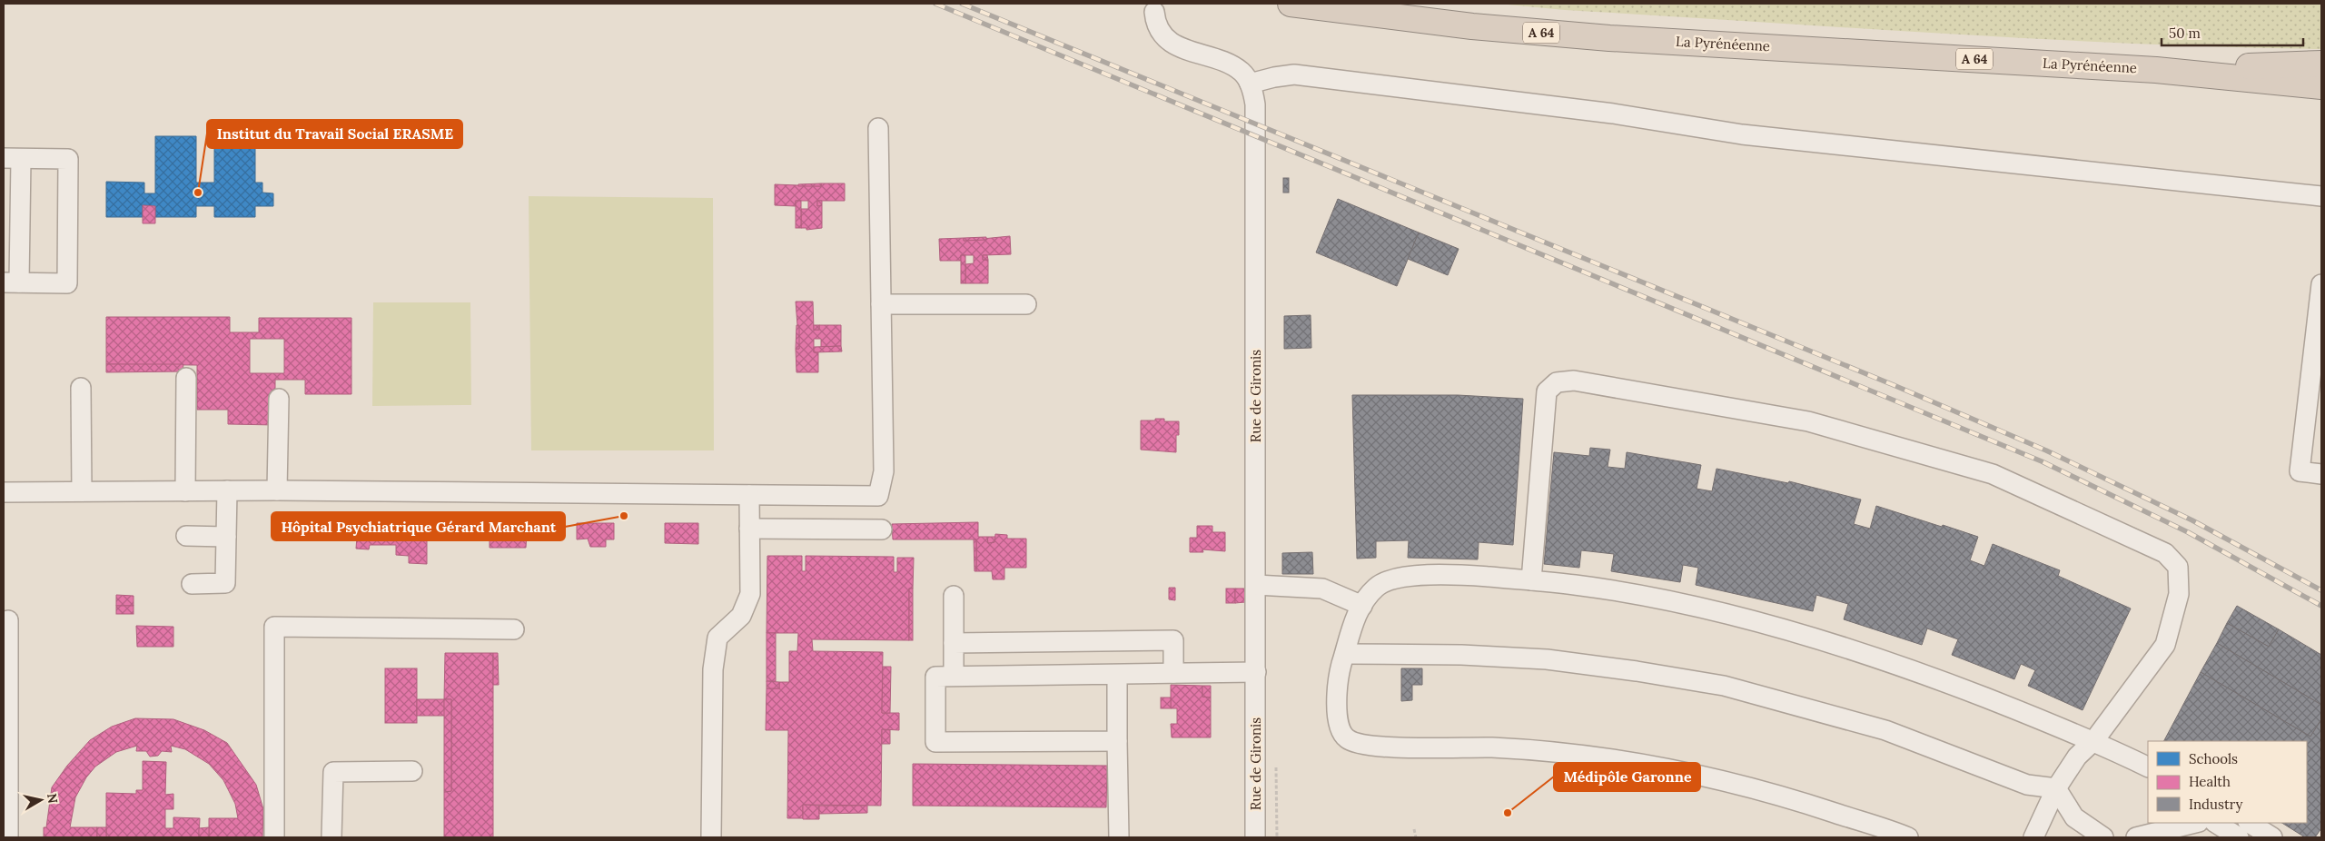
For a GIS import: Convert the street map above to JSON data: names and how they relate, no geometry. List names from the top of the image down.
{
  "streets": {
    "highway": ["A 64", "La Pyrénéenne"],
    "street": ["Rue de Gironis"]
  },
  "places": ["Institut du Travail Social ERASME", "Hôpital Psychiatrique Gérard Marchant", "Médipôle Garonne"],
  "legend": ["Schools", "Health", "Industry"],
  "scale_bar": "50 m",
  "north": "right"
}
